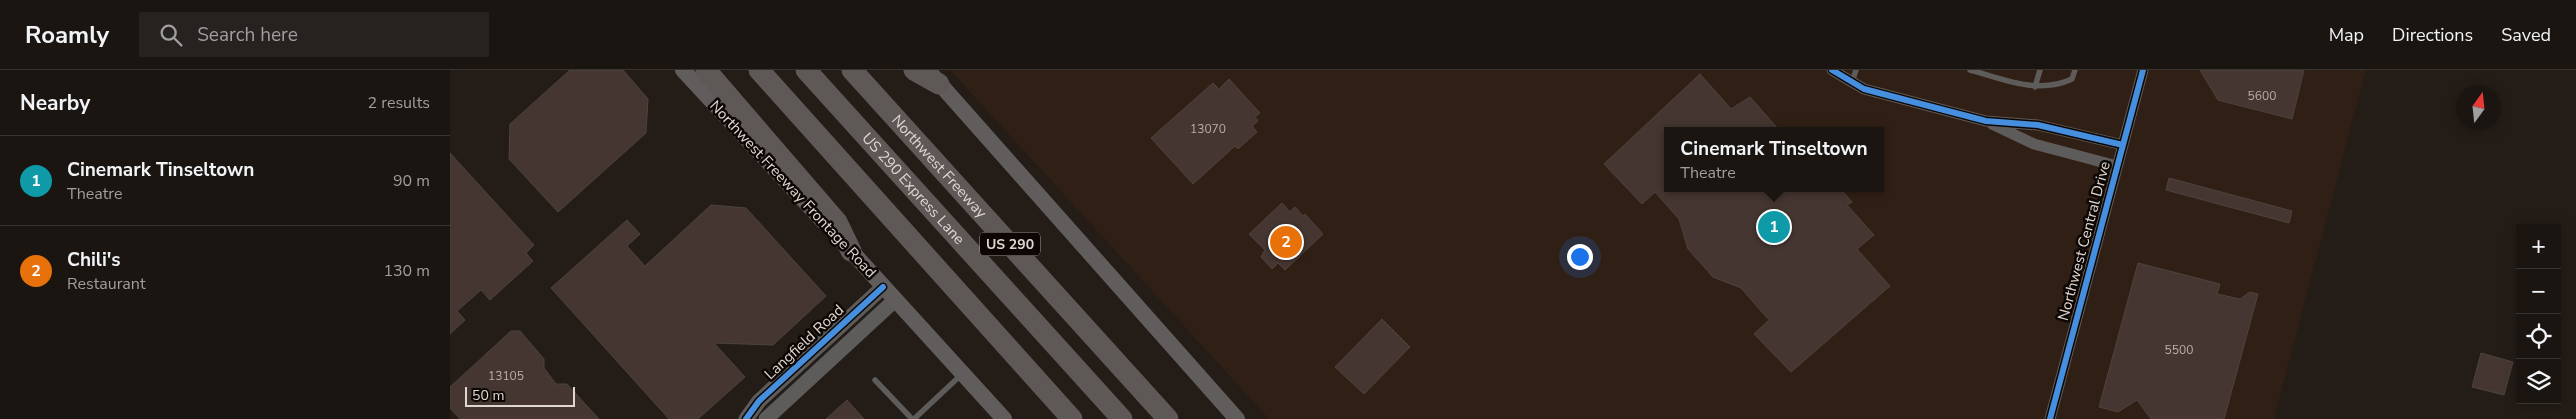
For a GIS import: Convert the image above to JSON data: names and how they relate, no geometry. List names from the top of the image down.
{
  "streets": {
    "highway": ["Northwest Freeway", "US 290 Express Lane", "US 290"],
    "main road": ["Northwest Freeway Frontage Road"],
    "street": ["Northwest Central Drive", "Langfield Road"]
  },
  "crossings": [
    ["Northwest Freeway Frontage Road", "Langfield Road"]
  ],
  "house_numbers": [
    "5600",
    "13070",
    "5500",
    "13105"
  ],
  "scale_bar": "50 m",
  "north": "top",
  "page": {
    "header": "Roamly",
    "search": "Search here",
    "nav": ["Map", "Directions", "Saved"],
    "heading": ["Nearby", "2 results"],
    "popup": ["Cinemark Tinseltown", "Theatre"],
    "list": [
      {
        "mark": "1",
        "name": "Cinemark Tinseltown",
        "note": "Theatre",
        "value": "90 m"
      },
      {
        "mark": "2",
        "name": "Chili's",
        "note": "Restaurant",
        "value": "130 m"
      }
    ],
    "pins": ["1", "2"],
    "map_buttons": ["+", "−"],
    "scale": "50 m"
  }
}
